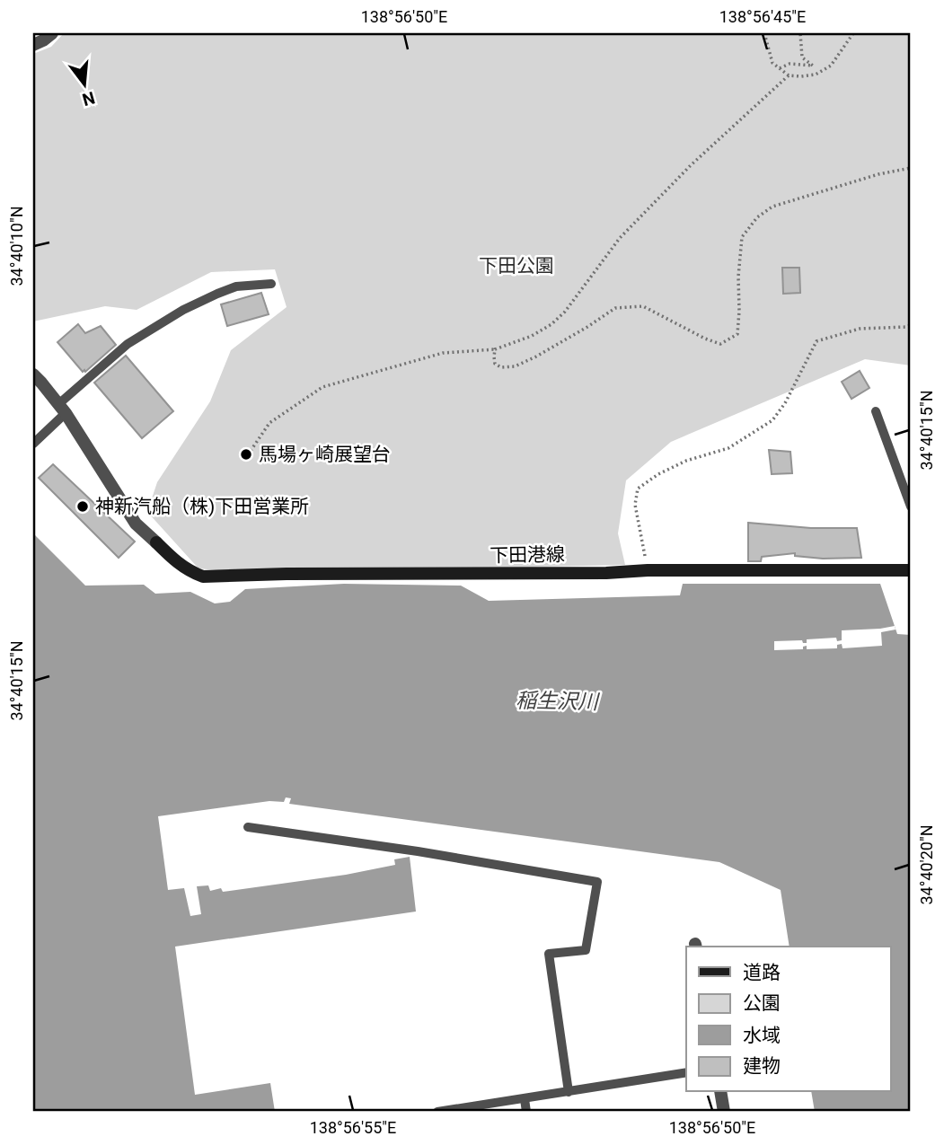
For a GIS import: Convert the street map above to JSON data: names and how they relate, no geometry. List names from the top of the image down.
{
  "streets": {
    "main road": ["下田港線"]
  },
  "water": ["稲生沢川"],
  "parks": ["下田公園"],
  "places": ["馬場ヶ崎展望台", "神新汽船（株)下田営業所"],
  "legend": [
    "道路",
    "公園",
    "水域",
    "建物"
  ],
  "north": "bottom",
  "coordinates": [
    "138°56'50\"E",
    "138°56'45\"E",
    "34°40'10\"N",
    "34°40'15\"N",
    "34°40'20\"N",
    "138°56'55\"E"
  ]
}
